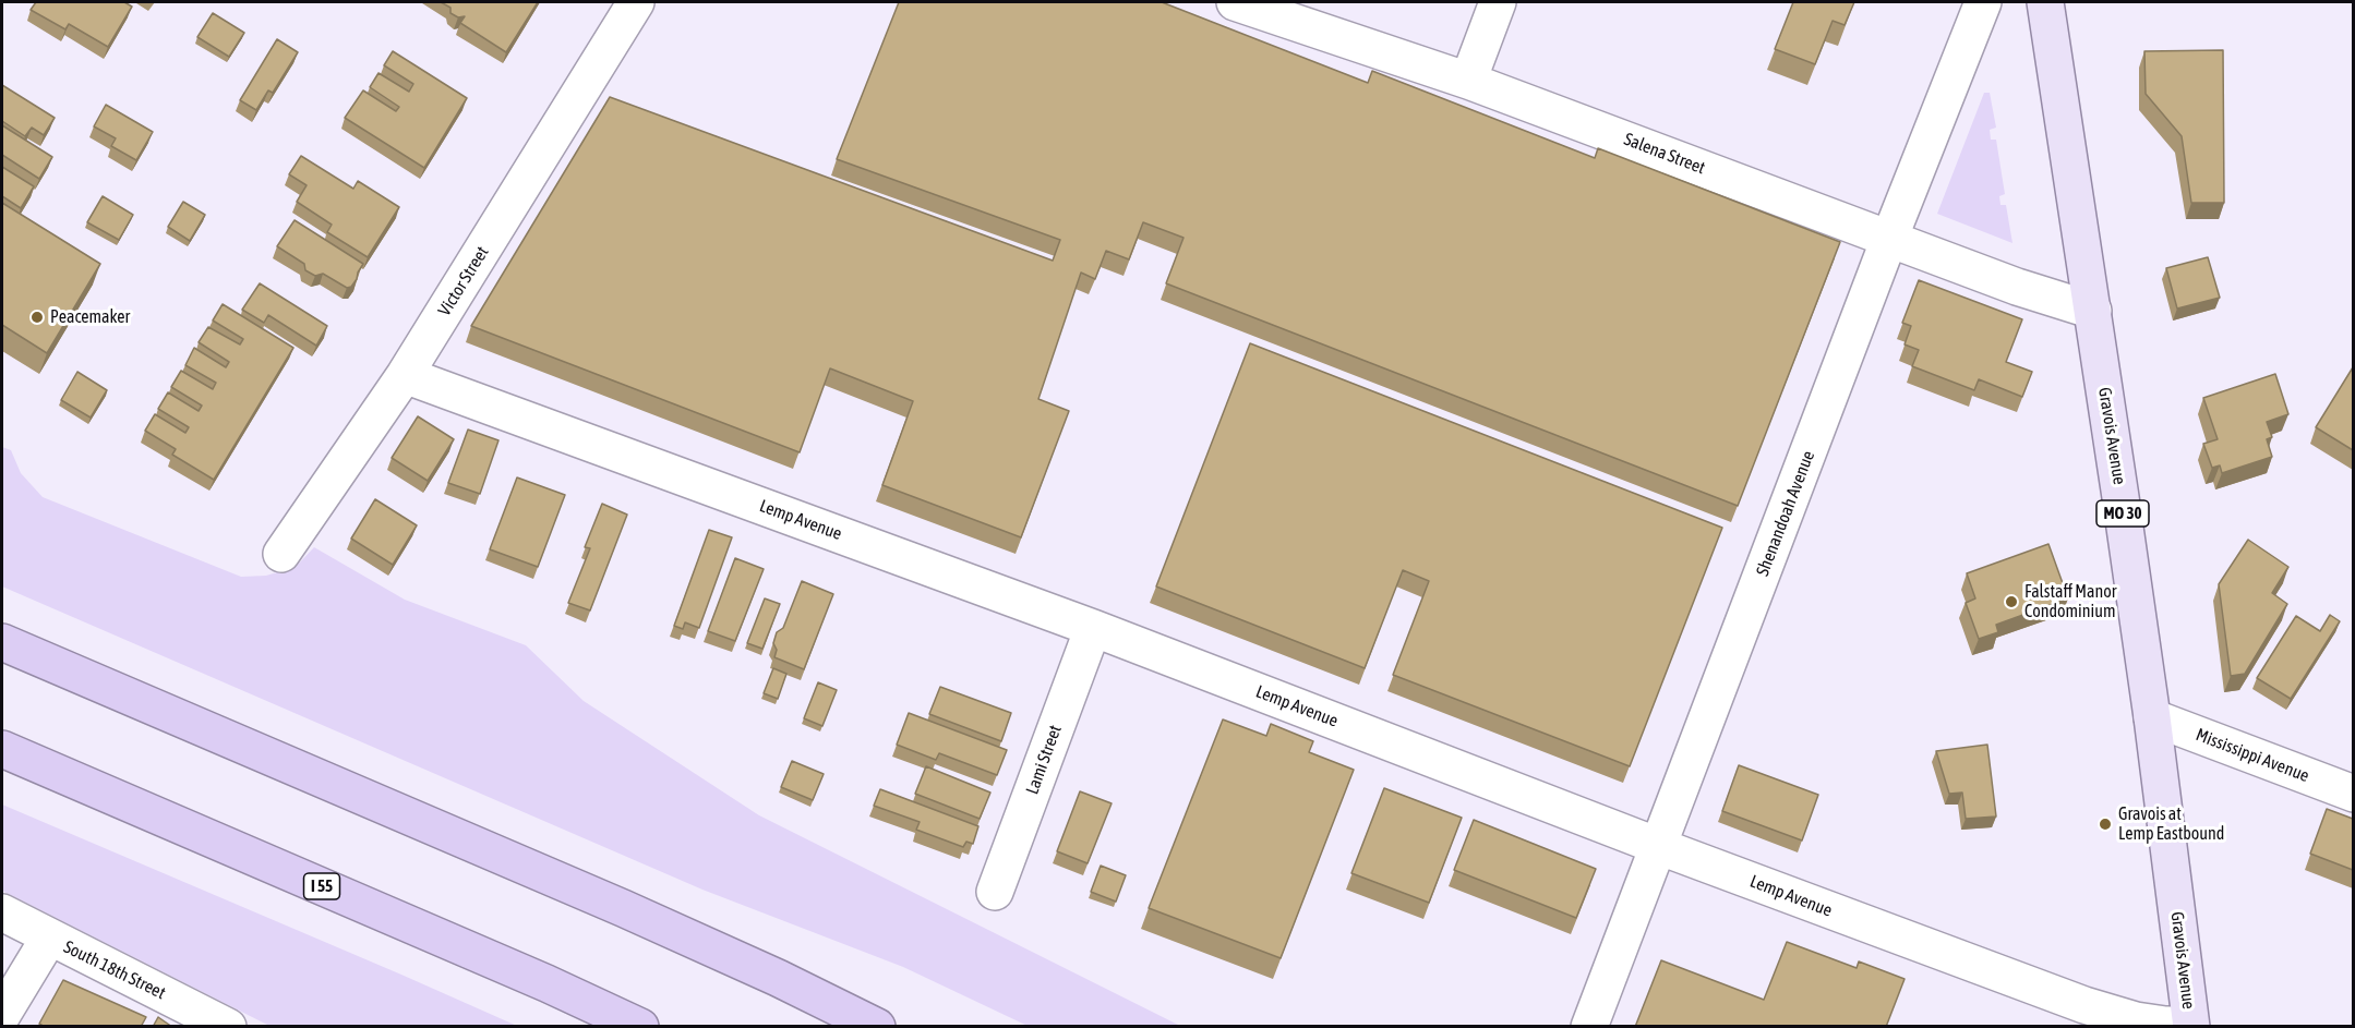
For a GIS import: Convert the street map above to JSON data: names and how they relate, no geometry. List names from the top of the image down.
{
  "streets": {
    "highway": ["I 55"],
    "main road": ["Gravois Avenue", "MO 30"],
    "street": [
      "Salena Street",
      "Victor Street",
      "Shenandoah Avenue",
      "Lemp Avenue",
      "Mississippi Avenue",
      "Lami Street",
      "South 18th Street"
    ]
  },
  "crossings": [
    ["Salena Street", "Gravois Avenue"],
    ["Salena Street", "Shenandoah Avenue"],
    ["Victor Street", "Lemp Avenue"],
    ["Gravois Avenue", "Lemp Avenue"],
    ["Gravois Avenue", "Mississippi Avenue"],
    ["Shenandoah Avenue", "Lemp Avenue"],
    ["Lemp Avenue", "Lami Street"]
  ],
  "places": ["Peacemaker", "Falstaff Manor Condominium", "Gravois at Lemp Eastbound"]
}
